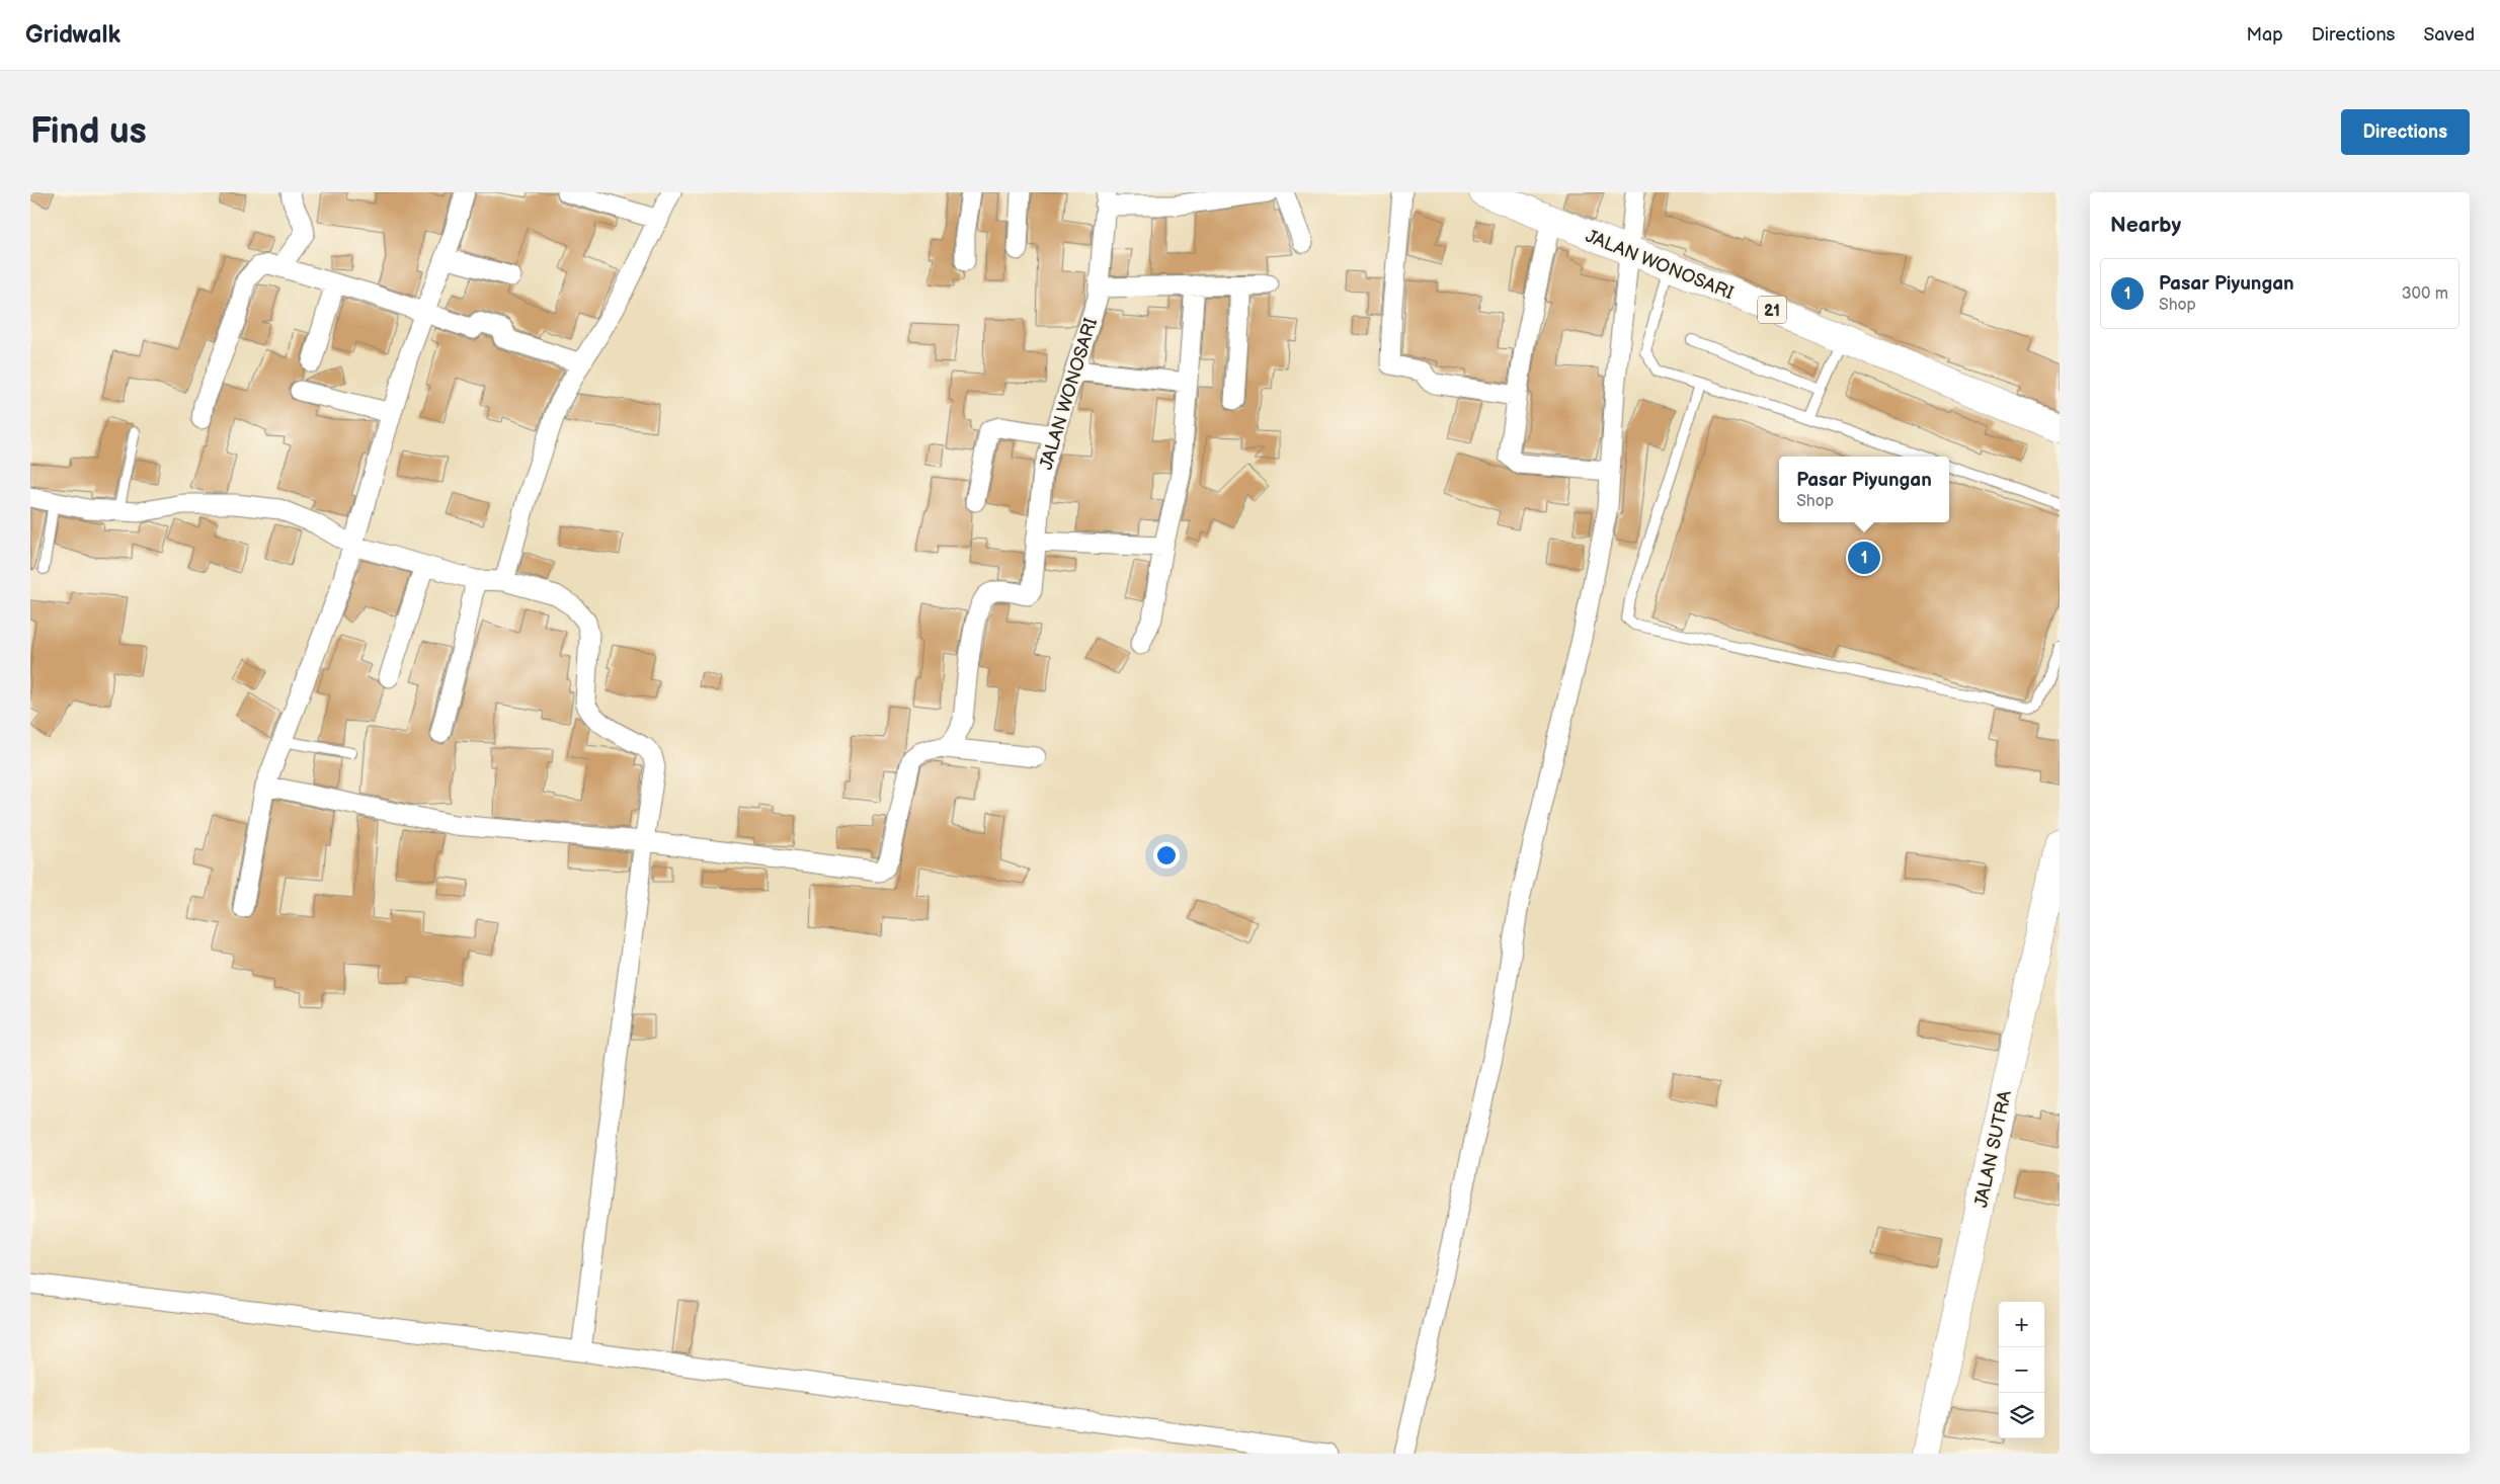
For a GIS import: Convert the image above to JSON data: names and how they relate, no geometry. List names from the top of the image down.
{
  "streets": {
    "main road": ["JALAN WONOSARI", "21", "JALAN SUTRA"]
  },
  "page": {
    "header": "Gridwalk",
    "nav": ["Map", "Directions", "Saved"],
    "buttons": "Directions",
    "title": "Find us",
    "heading": "Nearby",
    "list": [
      {
        "mark": "1",
        "name": "Pasar Piyungan",
        "note": "Shop",
        "value": "300 m"
      }
    ],
    "popup": ["Pasar Piyungan", "Shop"],
    "pins": "1",
    "map_buttons": ["+", "−"]
  }
}
